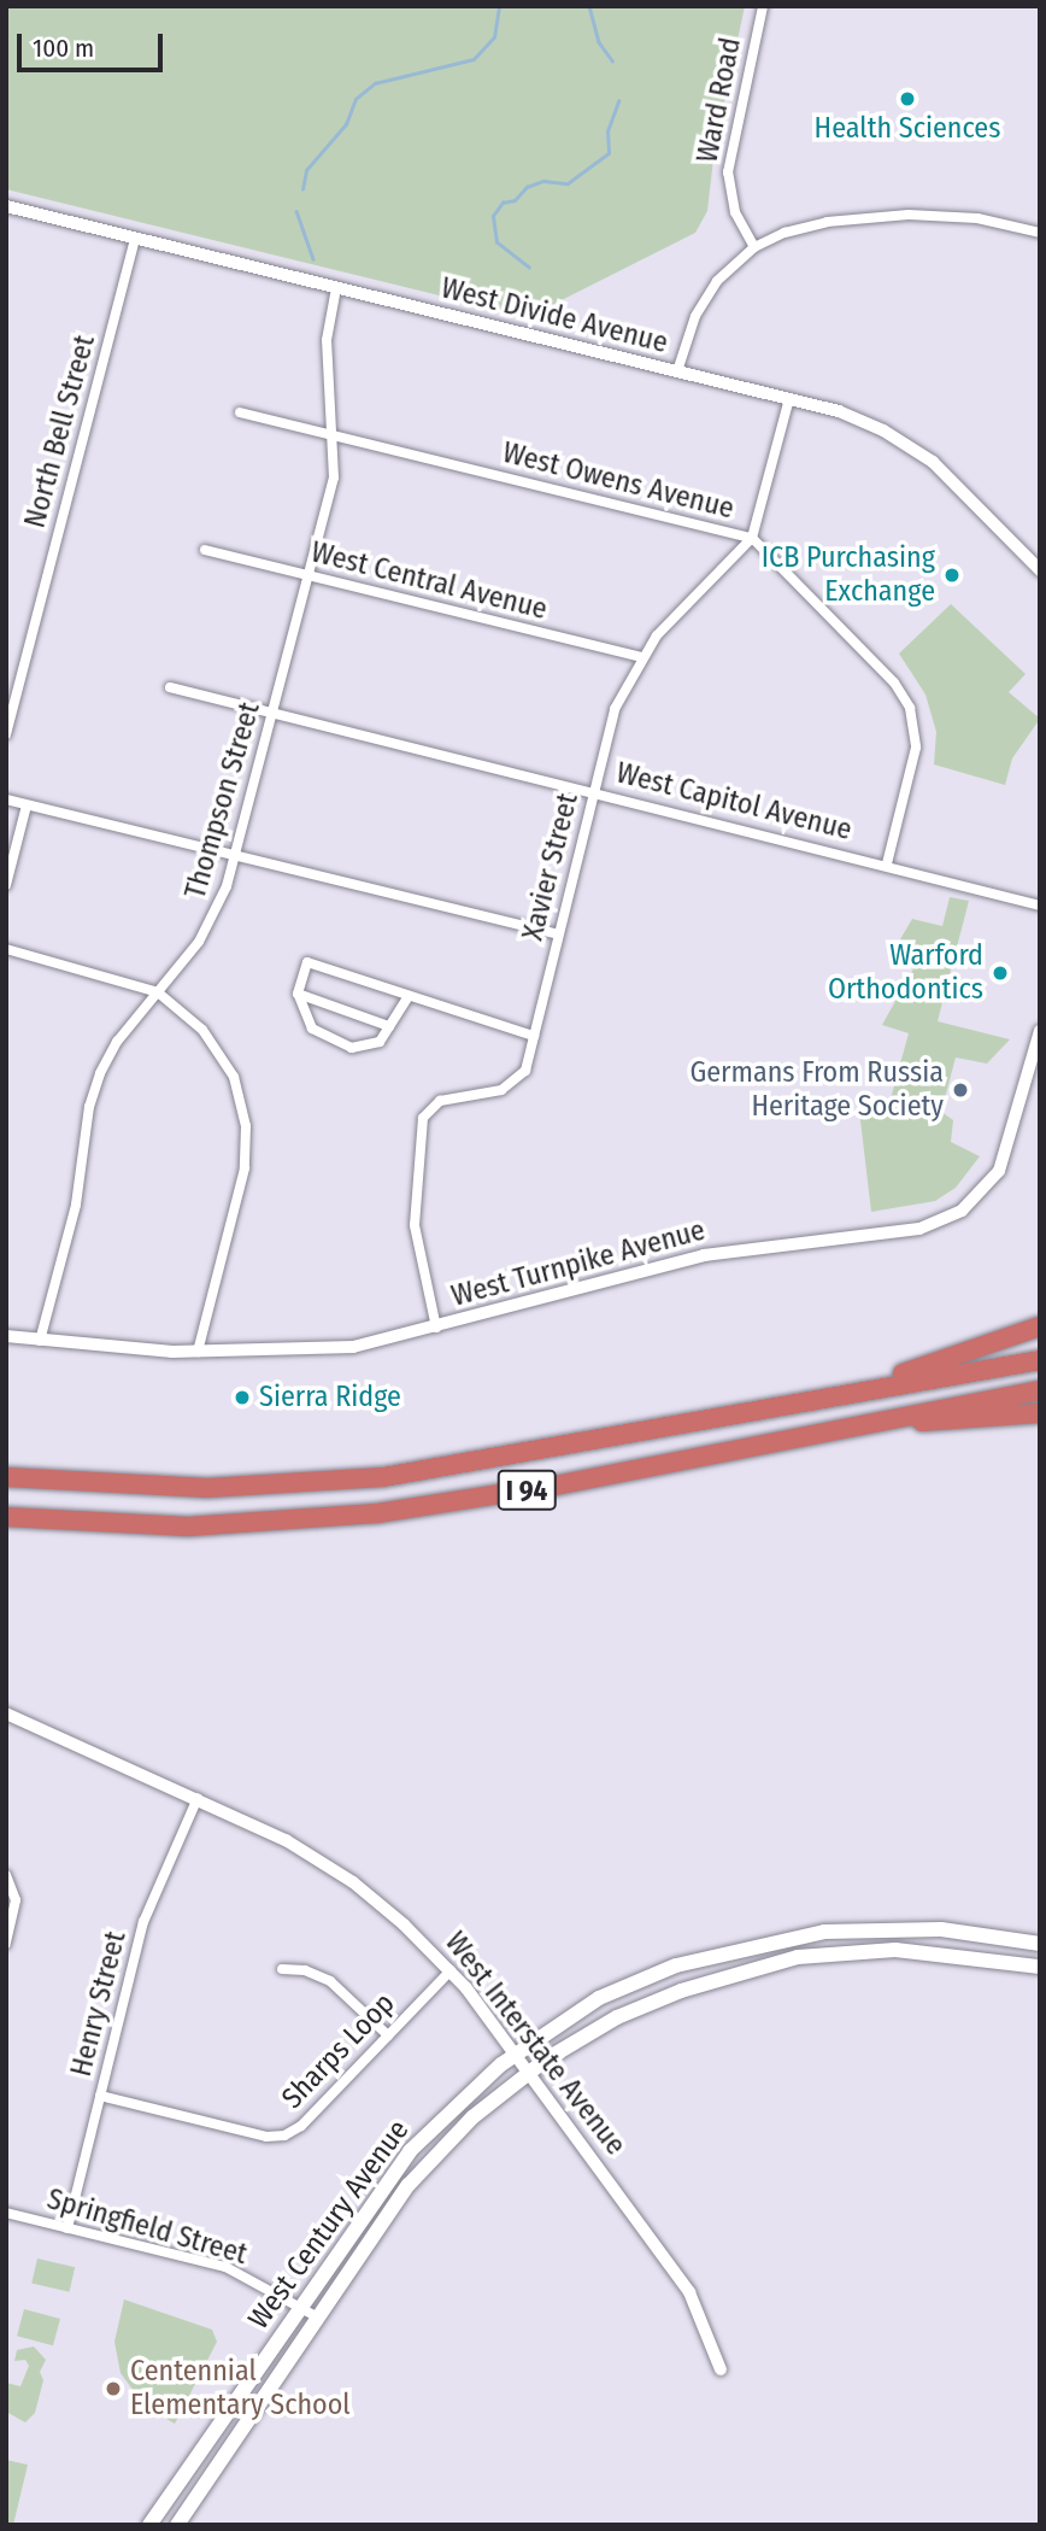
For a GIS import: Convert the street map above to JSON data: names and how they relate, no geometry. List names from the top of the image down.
{
  "streets": {
    "highway": ["I 94"],
    "main road": ["West Century Avenue"],
    "street": [
      "Ward Road",
      "West Divide Avenue",
      "North Bell Street",
      "West Owens Avenue",
      "West Central Avenue",
      "Thompson Street",
      "West Capitol Avenue",
      "Xavier Street",
      "West Turnpike Avenue",
      "Henry Street",
      "West Interstate Avenue",
      "Sharps Loop",
      "Springfield Street"
    ]
  },
  "crossings": [
    ["West Divide Avenue", "North Bell Street"],
    ["West Divide Avenue", "Thompson Street"],
    ["West Divide Avenue", "Xavier Street"],
    ["West Owens Avenue", "Thompson Street"],
    ["West Owens Avenue", "West Capitol Avenue"],
    ["West Owens Avenue", "Xavier Street"],
    ["West Central Avenue", "Thompson Street"],
    ["West Central Avenue", "Xavier Street"],
    ["Thompson Street", "West Capitol Avenue"],
    ["Thompson Street", "West Turnpike Avenue"],
    ["West Capitol Avenue", "Xavier Street"],
    ["Xavier Street", "West Turnpike Avenue"],
    ["Henry Street", "West Interstate Avenue"],
    ["Henry Street", "Sharps Loop"],
    ["Henry Street", "Springfield Street"],
    ["West Interstate Avenue", "Sharps Loop"],
    ["West Interstate Avenue", "West Century Avenue"],
    ["West Century Avenue", "Springfield Street"]
  ],
  "places": [
    "Health Sciences",
    "ICB Purchasing Exchange",
    "Warford Orthodontics",
    "Germans From Russia Heritage Society",
    "Sierra Ridge",
    "Centennial Elementary School"
  ],
  "scale_bar": "100 m"
}
